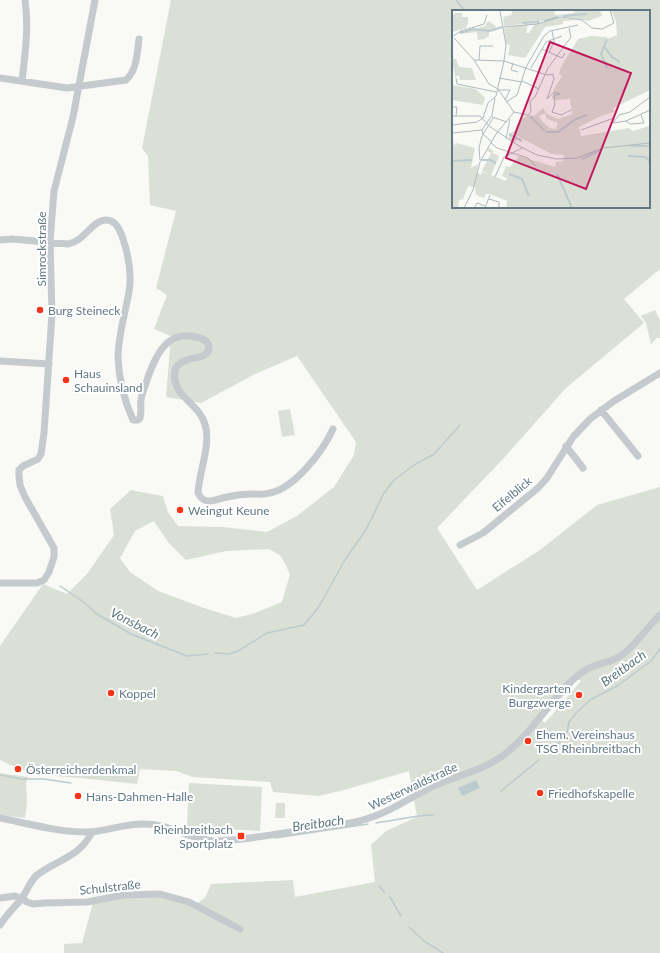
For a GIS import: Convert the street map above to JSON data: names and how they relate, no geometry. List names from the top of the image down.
{
  "streets": {
    "street": [
      "Simrockstraße",
      "Eifelblick",
      "Westerwaldstraße",
      "Schulstraße"
    ]
  },
  "water": ["Vonsbach", "Breitbach"],
  "places": {
    "other": [
      "Burg Steineck",
      "Haus Schauinsland",
      "Weingut Keune",
      "Koppel",
      "Kindergarten Burgzwerge",
      "Ehem. Vereinshaus TSG Rheinbreitbach",
      "Österreicherdenkmal",
      "Friedhofskapelle",
      "Hans-Dahmen-Halle"
    ],
    "transit": ["Rheinbreitbach Sportplatz"]
  }
}
